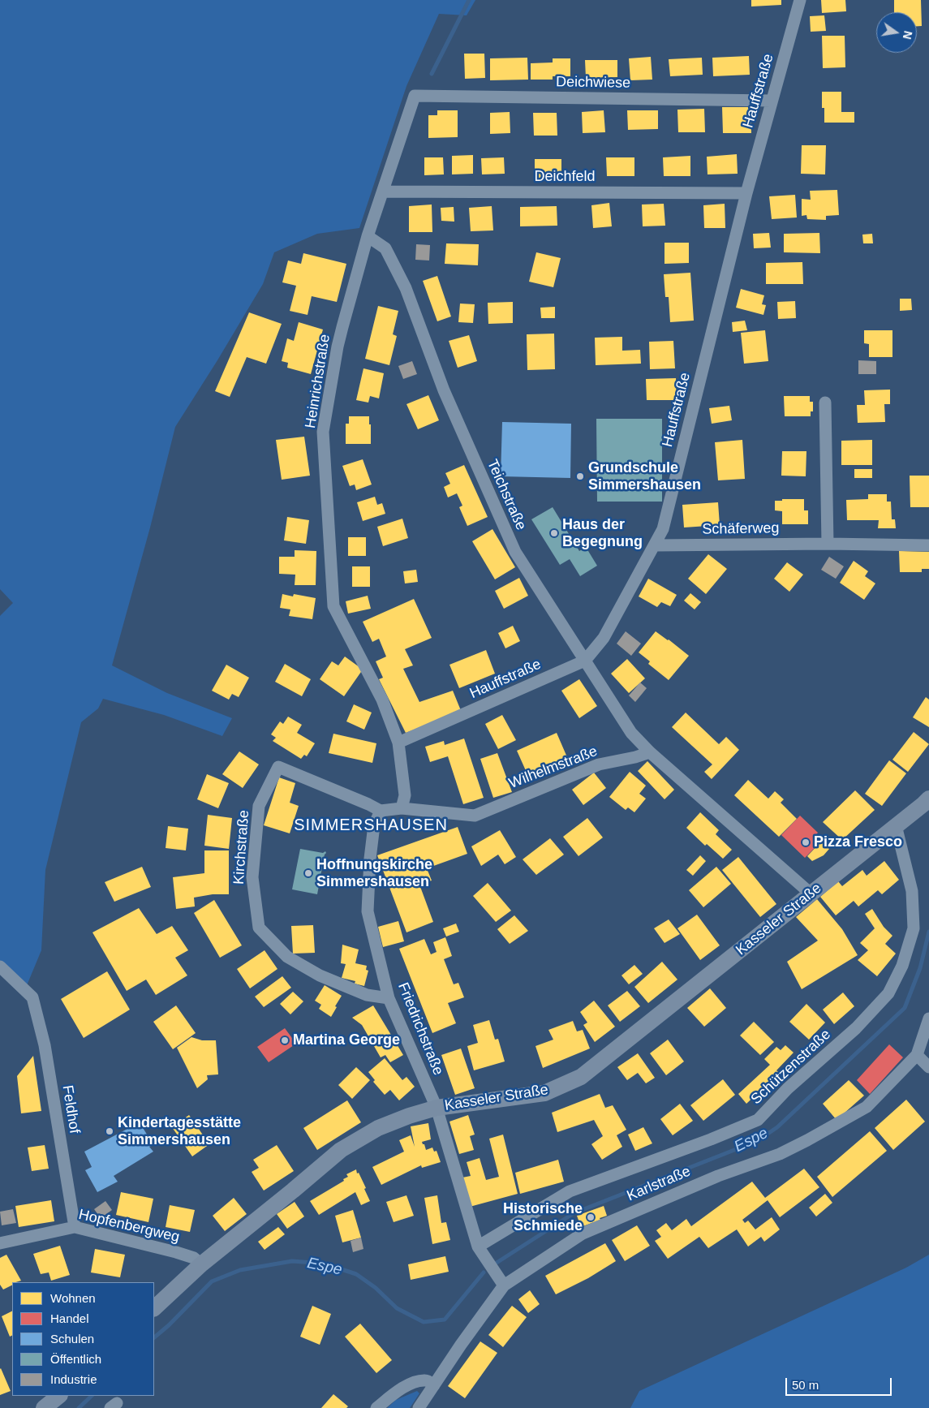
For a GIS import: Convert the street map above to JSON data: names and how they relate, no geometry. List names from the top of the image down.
{
  "streets": {
    "street": [
      "Deichwiese",
      "Hauffstraße",
      "Deichfeld",
      "Heinrichstraße",
      "Teichstraße",
      "Schäferweg",
      "Wilhelmstraße",
      "Kirchstraße",
      "Kasseler Straße",
      "Friedrichstraße",
      "Schützenstraße",
      "Feldhof",
      "Karlstraße",
      "Hopfenbergweg"
    ]
  },
  "crossings": [
    ["Deichwiese", "Hauffstraße"],
    ["Deichwiese", "Heinrichstraße"],
    ["Hauffstraße", "Deichfeld"],
    ["Hauffstraße", "Heinrichstraße"],
    ["Hauffstraße", "Teichstraße"],
    ["Hauffstraße", "Schäferweg"],
    ["Deichfeld", "Heinrichstraße"],
    ["Heinrichstraße", "Teichstraße"],
    ["Teichstraße", "Wilhelmstraße"],
    ["Kirchstraße", "Friedrichstraße"],
    ["Kasseler Straße", "Friedrichstraße"],
    ["Kasseler Straße", "Schützenstraße"],
    ["Kasseler Straße", "Hopfenbergweg"],
    ["Friedrichstraße", "Schützenstraße"],
    ["Friedrichstraße", "Karlstraße"],
    ["Feldhof", "Hopfenbergweg"]
  ],
  "districts": ["SIMMERSHAUSEN"],
  "water": ["Espe"],
  "places": [
    "Grundschule Simmershausen",
    "Haus der Begegnung",
    "Pizza Fresco",
    "Hoffnungskirche Simmershausen",
    "Martina George",
    "Kindertagesstätte Simmershausen",
    "Historische Schmiede"
  ],
  "legend": [
    "Wohnen",
    "Handel",
    "Schulen",
    "Öffentlich",
    "Industrie"
  ],
  "scale_bar": "50 m",
  "north": "right"
}
